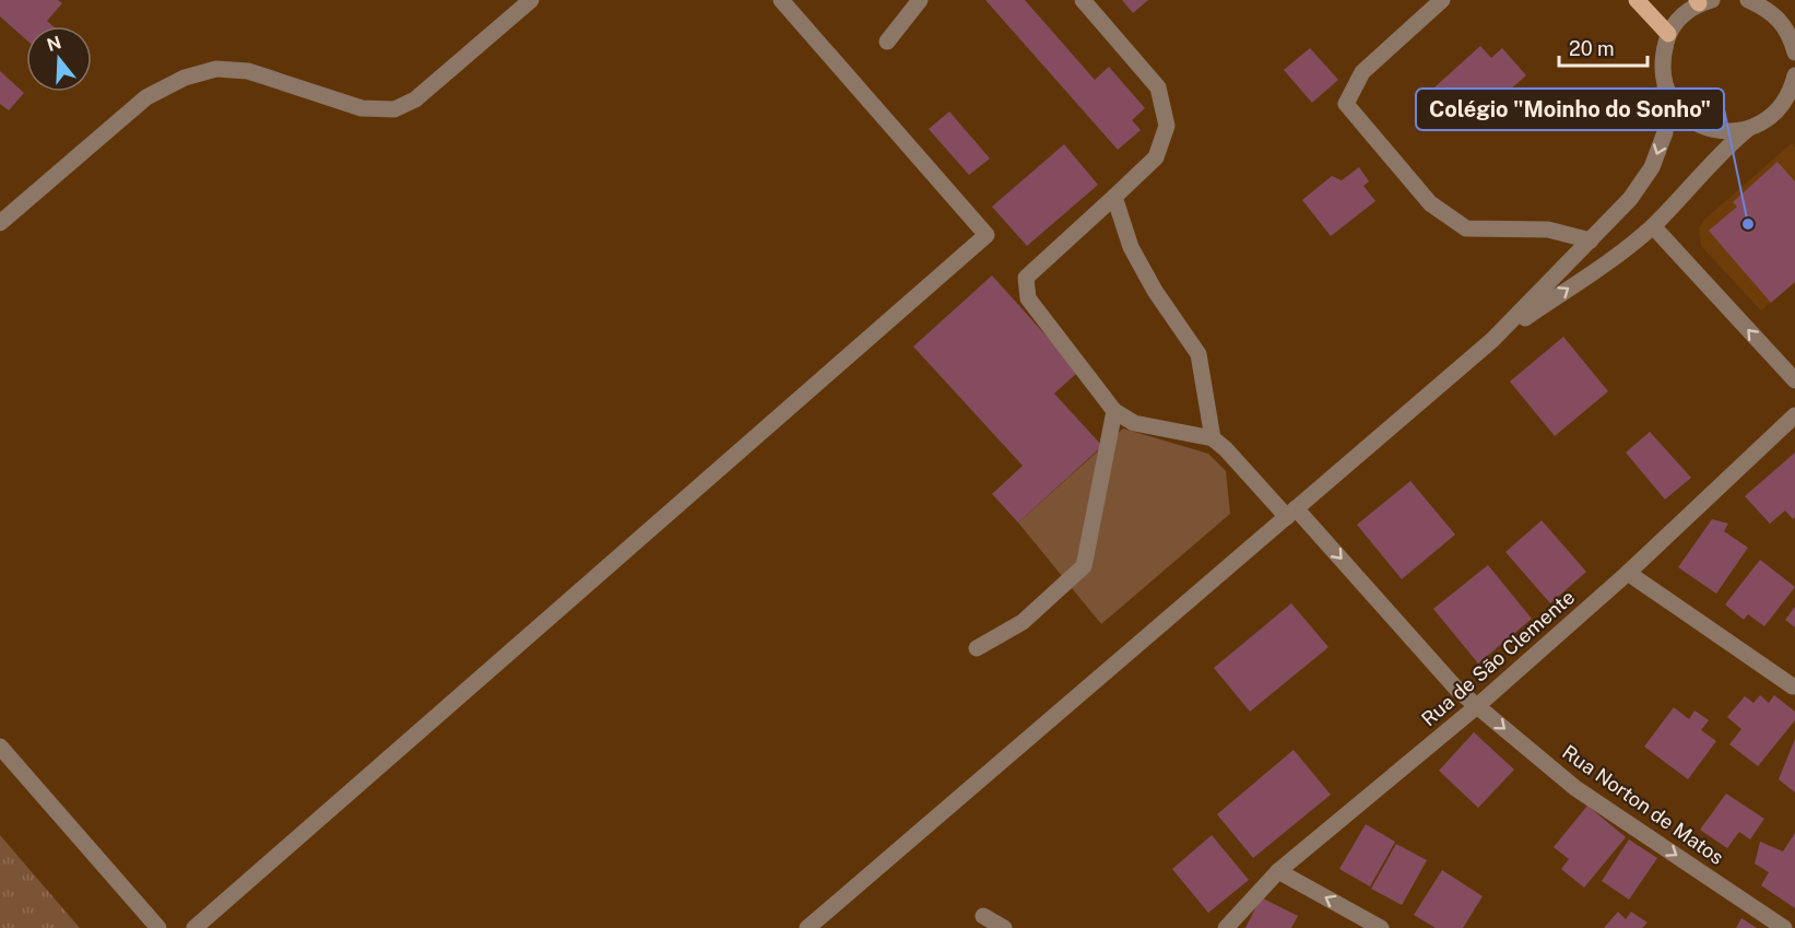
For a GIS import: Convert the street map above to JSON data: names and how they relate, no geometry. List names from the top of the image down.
{
  "streets": {
    "street": ["Rua de São Clemente", "Rua Norton de Matos"]
  },
  "crossings": [
    ["Rua de São Clemente", "Rua Norton de Matos"]
  ],
  "one_way": ["Rua Norton de Matos"],
  "places": ["Colégio \"Moinho do Sonho\""],
  "scale_bar": "20 m",
  "north": "top"
}
